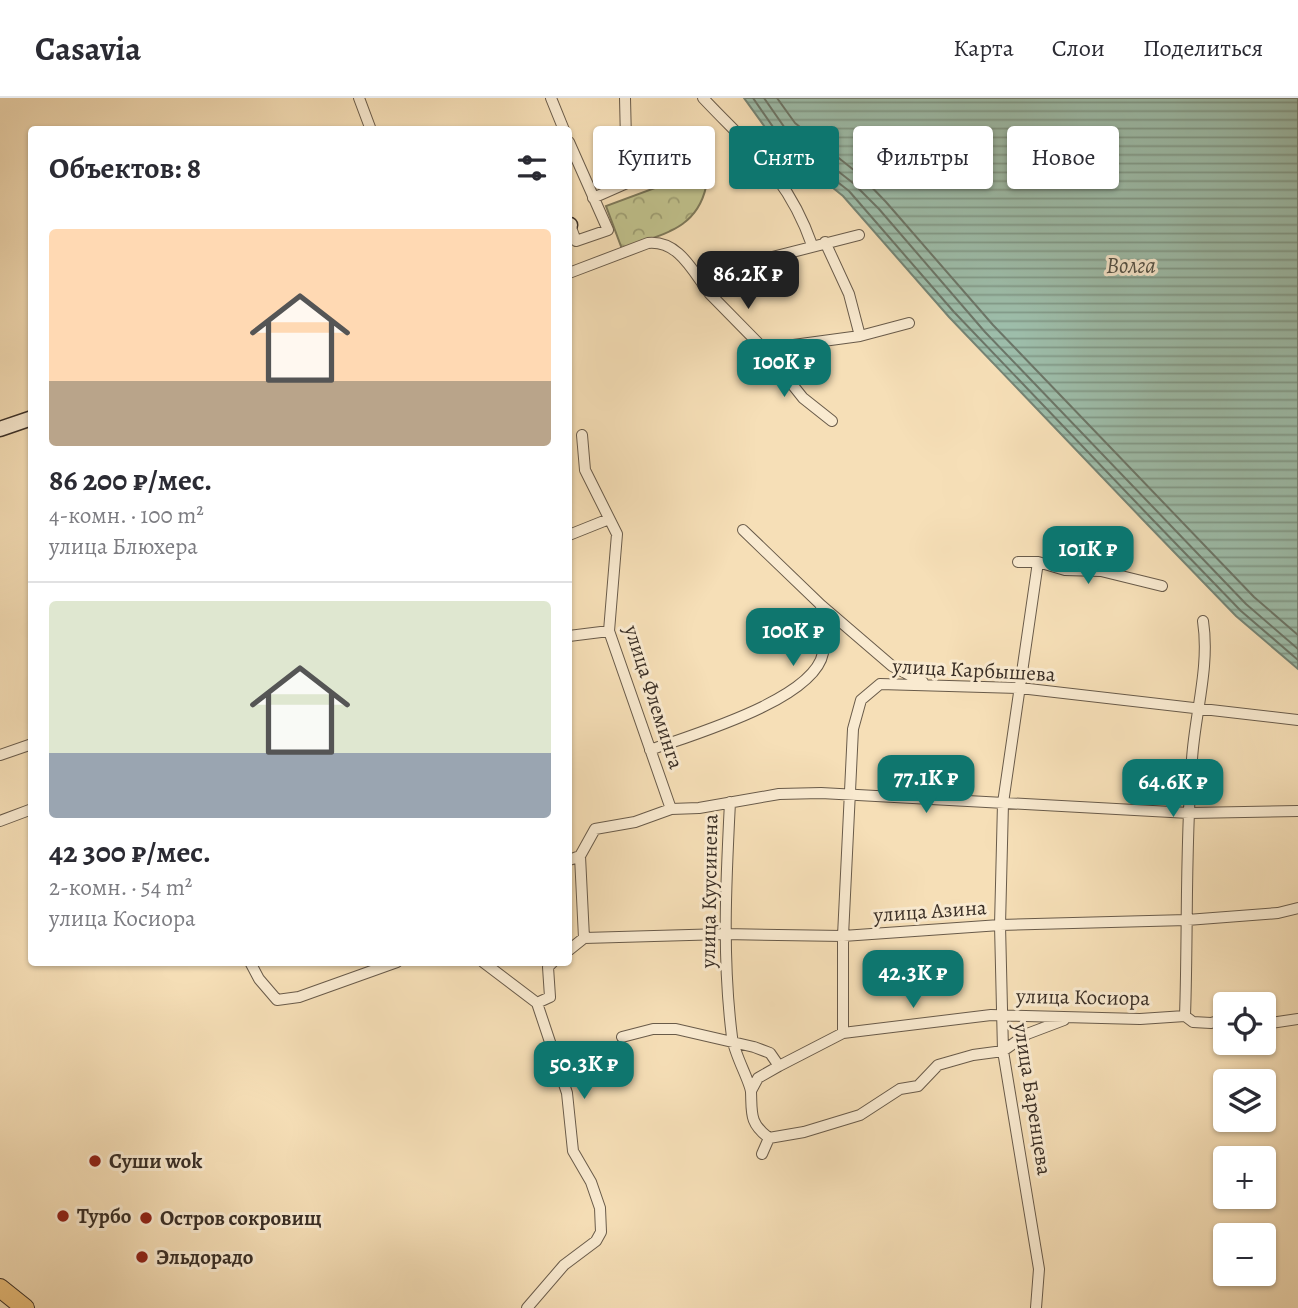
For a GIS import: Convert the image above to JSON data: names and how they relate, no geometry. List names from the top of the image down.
{
  "streets": {
    "street": [
      "улица Карбышева",
      "улица Флеминга",
      "улица Куусинена",
      "улица Азина",
      "улица Косиора",
      "улица Баренцева"
    ]
  },
  "crossings": [
    ["улица Карбышева", "улица Азина"],
    ["улица Карбышева", "улица Косиора"],
    ["улица Карбышева", "улица Баренцева"],
    ["улица Куусинена", "улица Азина"],
    ["улица Куусинена", "улица Косиора"],
    ["улица Азина", "улица Баренцева"],
    ["улица Косиора", "улица Баренцева"]
  ],
  "water": ["Волга"],
  "places": [
    "Суши wok",
    "Турбо",
    "Остров сокровищ",
    "Эльдорадо"
  ],
  "page": {
    "header": "Casavia",
    "nav": ["Карта", "Слои", "Поделиться"],
    "chip": [
      "Купить",
      "Снять",
      "Фильтры",
      "Новое"
    ],
    "heading": "Объектов: 8",
    "list": [
      {
        "name": "86 200 ₽/мес.",
        "note": "4-комн. · 100 m² · улица Блюхера"
      },
      {
        "name": "42 300 ₽/мес.",
        "note": "2-комн. · 54 m² · улица Косиора"
      }
    ],
    "price": [
      "86.2K ₽",
      "100K ₽",
      "101K ₽",
      "100K ₽",
      "77.1K ₽",
      "64.6K ₽",
      "42.3K ₽",
      "50.3K ₽"
    ],
    "map_buttons": ["+", "−"]
  }
}
